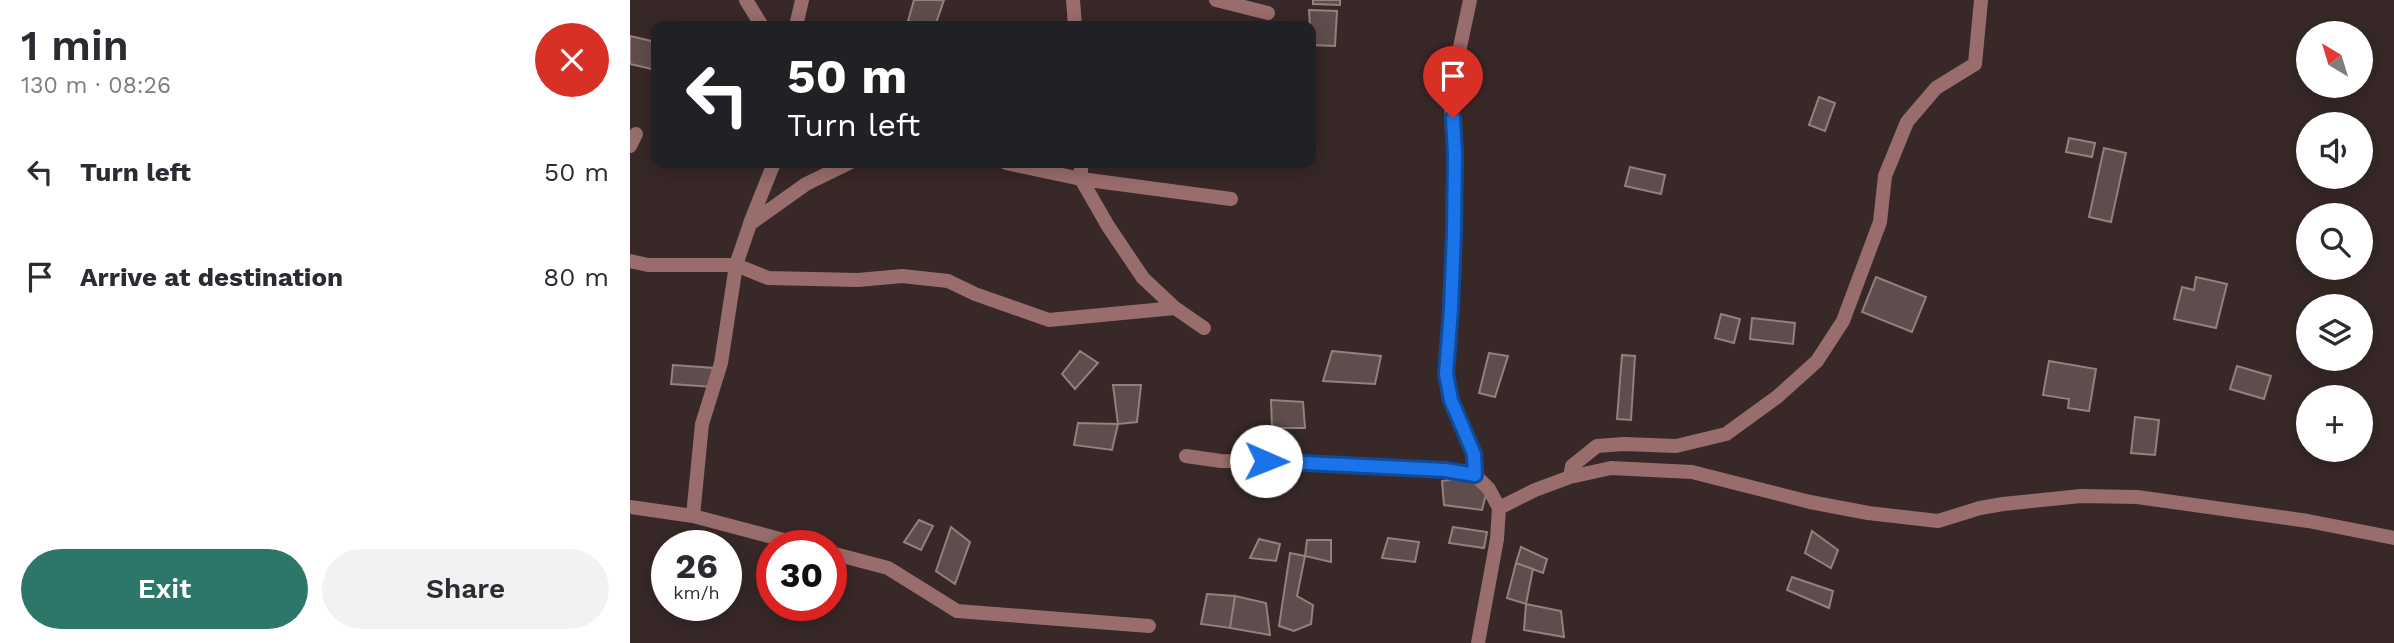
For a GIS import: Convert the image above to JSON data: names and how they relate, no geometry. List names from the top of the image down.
{
  "north": "top left",
  "page": {
    "heading": ["1 min", "130 m · 08:26"],
    "map_buttons": "+",
    "turn": ["50 m", "Turn left"],
    "list": [
      {
        "name": "Turn left",
        "value": "50 m"
      },
      {
        "name": "Arrive at destination",
        "value": "80 m"
      }
    ],
    "speed": "26 km/h",
    "limit": "30",
    "buttons": ["Exit", "Share"]
  }
}
